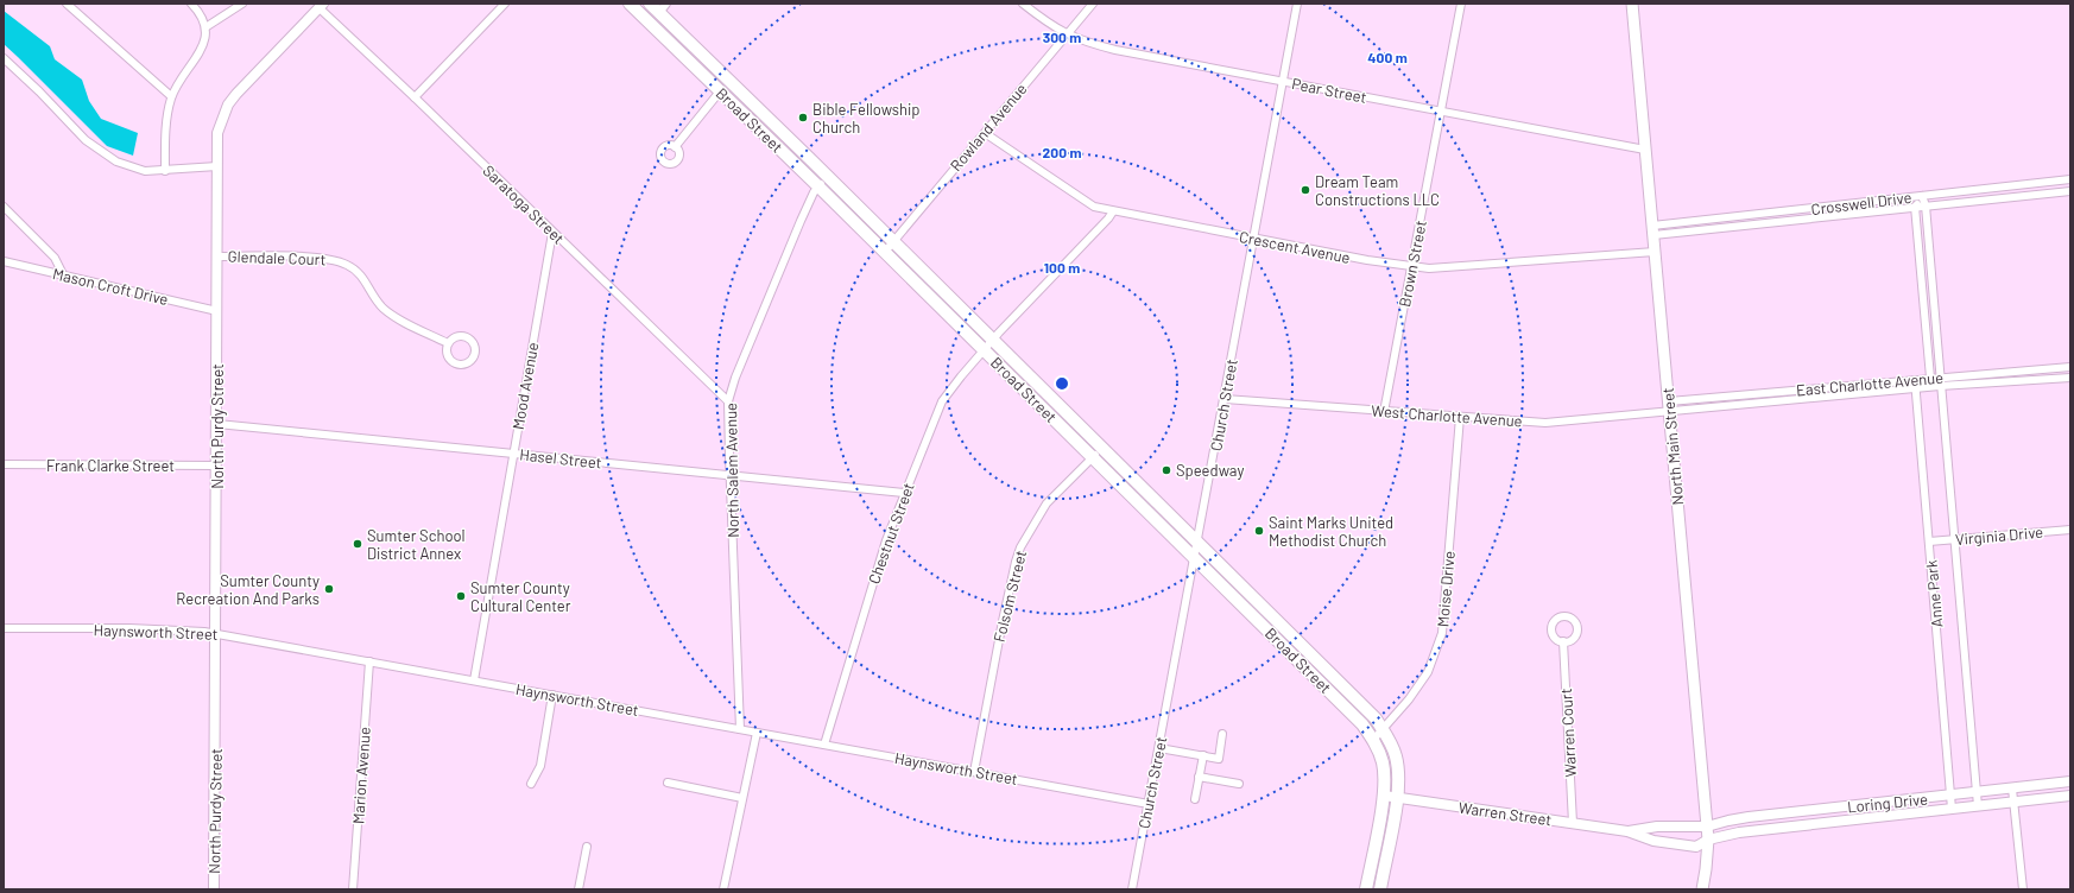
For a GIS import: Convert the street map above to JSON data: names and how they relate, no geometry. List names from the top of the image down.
{
  "streets": {
    "main road": ["Broad Street", "North Main Street"],
    "street": [
      "Pear Street",
      "Rowland Avenue",
      "Crosswell Drive",
      "Saratoga Street",
      "Crescent Avenue",
      "Glendale Court",
      "Brown Street",
      "Mason Croft Drive",
      "East Charlotte Avenue",
      "Mood Avenue",
      "Church Street",
      "West Charlotte Avenue",
      "North Purdy Street",
      "Hasel Street",
      "Frank Clarke Street",
      "North Salem Avenue",
      "Chestnut Street",
      "Virginia Drive",
      "Moise Drive",
      "Anne Park",
      "Folsom Street",
      "Haynsworth Street",
      "Warren Court",
      "Marion Avenue",
      "Loring Drive",
      "Warren Street"
    ]
  },
  "crossings": [
    ["Pear Street", "Rowland Avenue"],
    ["Pear Street", "Brown Street"],
    ["Pear Street", "Church Street"],
    ["Pear Street", "North Main Street"],
    ["Broad Street", "Rowland Avenue"],
    ["Broad Street", "Church Street"],
    ["Broad Street", "North Salem Avenue"],
    ["Broad Street", "Chestnut Street"],
    ["Broad Street", "Moise Drive"],
    ["Broad Street", "Folsom Street"],
    ["Broad Street", "Warren Street"],
    ["Rowland Avenue", "Crescent Avenue"],
    ["Crosswell Drive", "North Main Street"],
    ["Crosswell Drive", "Anne Park"],
    ["Saratoga Street", "Mood Avenue"],
    ["Saratoga Street", "North Purdy Street"],
    ["Saratoga Street", "North Salem Avenue"],
    ["Crescent Avenue", "Brown Street"],
    ["Crescent Avenue", "Church Street"],
    ["Crescent Avenue", "North Main Street"],
    ["Glendale Court", "North Purdy Street"],
    ["Brown Street", "West Charlotte Avenue"],
    ["Mason Croft Drive", "North Purdy Street"],
    ["East Charlotte Avenue", "West Charlotte Avenue"],
    ["East Charlotte Avenue", "North Main Street"],
    ["East Charlotte Avenue", "Anne Park"],
    ["Mood Avenue", "Hasel Street"],
    ["Mood Avenue", "Haynsworth Street"],
    ["Church Street", "West Charlotte Avenue"],
    ["Church Street", "Haynsworth Street"],
    ["West Charlotte Avenue", "North Main Street"],
    ["West Charlotte Avenue", "Moise Drive"],
    ["North Purdy Street", "Hasel Street"],
    ["North Purdy Street", "Frank Clarke Street"],
    ["North Purdy Street", "Haynsworth Street"],
    ["North Main Street", "Loring Drive"],
    ["North Main Street", "Warren Street"],
    ["Hasel Street", "North Salem Avenue"],
    ["Hasel Street", "Chestnut Street"],
    ["North Salem Avenue", "Haynsworth Street"],
    ["Chestnut Street", "Haynsworth Street"],
    ["Virginia Drive", "Anne Park"],
    ["Anne Park", "Loring Drive"],
    ["Folsom Street", "Haynsworth Street"],
    ["Haynsworth Street", "Marion Avenue"],
    ["Warren Court", "Warren Street"],
    ["Loring Drive", "Warren Street"]
  ],
  "places": [
    "Bible Fellowship Church",
    "Dream Team Constructions LLC",
    "Speedway",
    "Saint Marks United Methodist Church",
    "Sumter School District Annex",
    "Sumter County Recreation And Parks",
    "Sumter County Cultural Center"
  ],
  "rings": [
    "300 m",
    "400 m",
    "200 m",
    "100 m"
  ]
}
